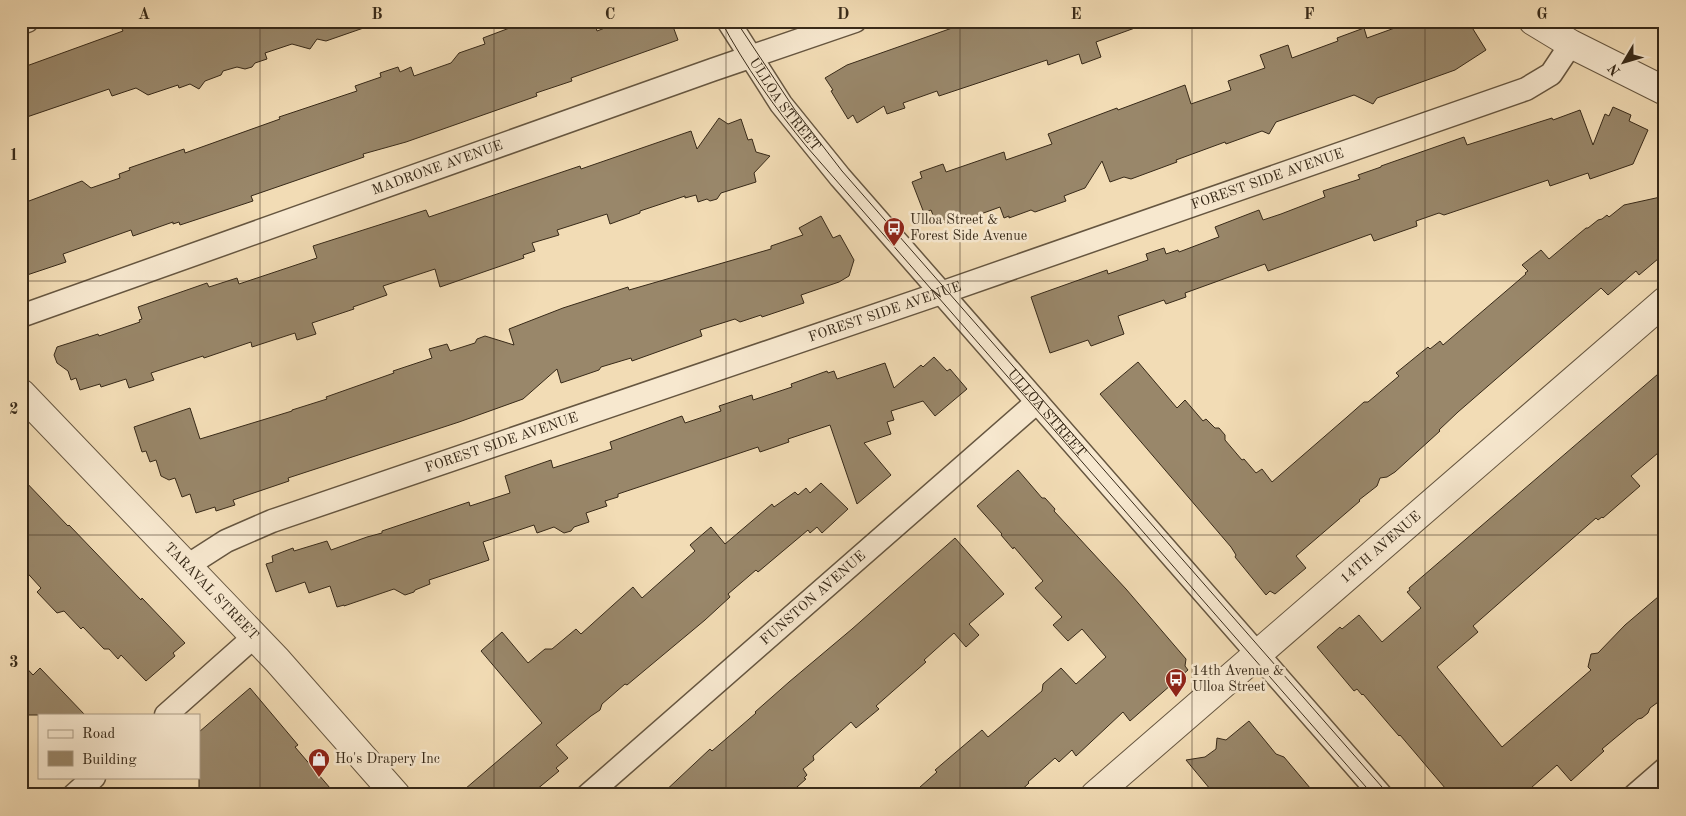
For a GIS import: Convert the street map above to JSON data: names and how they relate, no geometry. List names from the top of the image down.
{
  "streets": {
    "street": [
      "ULLOA STREET",
      "MADRONE AVENUE",
      "FOREST SIDE AVENUE",
      "14TH AVENUE",
      "TARAVAL STREET",
      "FUNSTON AVENUE"
    ]
  },
  "crossings": [
    ["ULLOA STREET", "MADRONE AVENUE"],
    ["ULLOA STREET", "FOREST SIDE AVENUE"],
    ["ULLOA STREET", "14TH AVENUE"],
    ["ULLOA STREET", "FUNSTON AVENUE"],
    ["FOREST SIDE AVENUE", "TARAVAL STREET"]
  ],
  "places": {
    "bus stop": ["Ulloa Street & Forest Side Avenue", "14th Avenue & Ulloa Street"],
    "shop": ["Ho's Drapery Inc"]
  },
  "legend": ["Road", "Building"],
  "north": "bottom left",
  "grid": {
    "columns": [
      "A",
      "B",
      "C",
      "D",
      "E",
      "F",
      "G"
    ],
    "rows": ["1", "2", "3"]
  }
}
